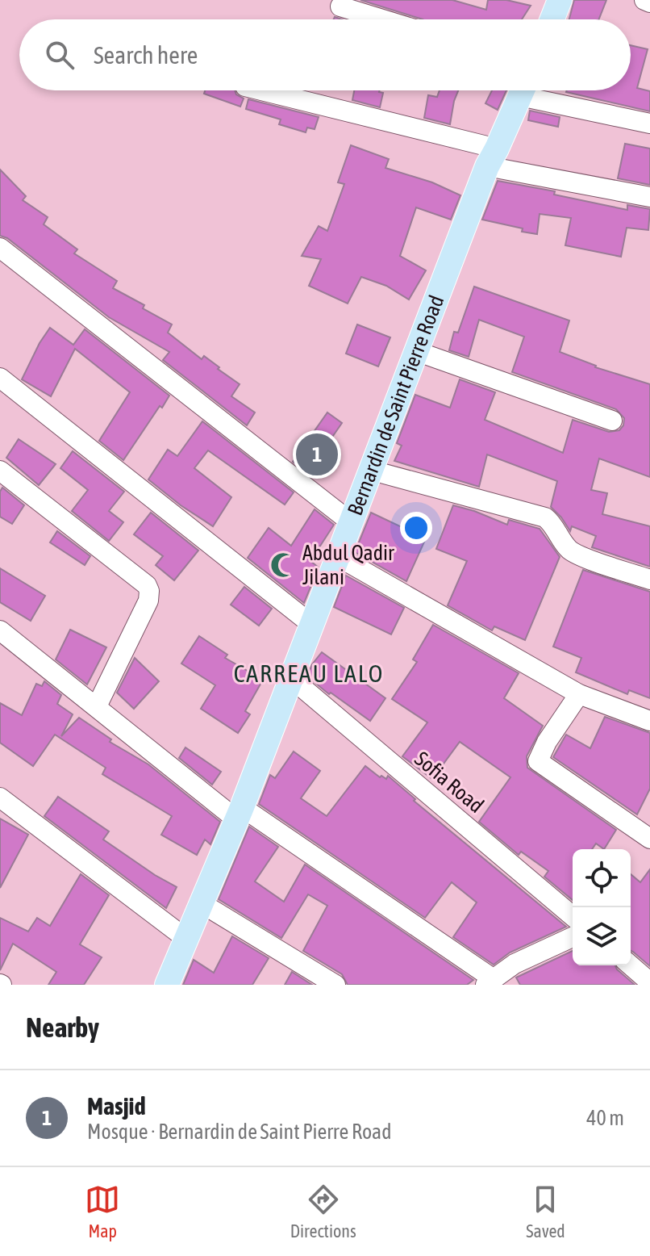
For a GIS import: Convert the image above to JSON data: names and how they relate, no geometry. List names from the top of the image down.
{
  "streets": {
    "main road": ["Bernardin de Saint Pierre Road"],
    "street": ["Sofia Road"]
  },
  "crossings": [
    ["Bernardin de Saint Pierre Road", "Sofia Road"]
  ],
  "districts": ["CARREAU LALO"],
  "places": {
    "mosque": ["Abdul Qadir Jilani"]
  },
  "page": {
    "search": "Search here",
    "pins": "1",
    "heading": "Nearby",
    "list": [
      {
        "mark": "1",
        "name": "Masjid",
        "note": "Mosque · Bernardin de Saint Pierre Road",
        "value": "40 m"
      }
    ],
    "nav": ["Map", "Directions", "Saved"]
  }
}
